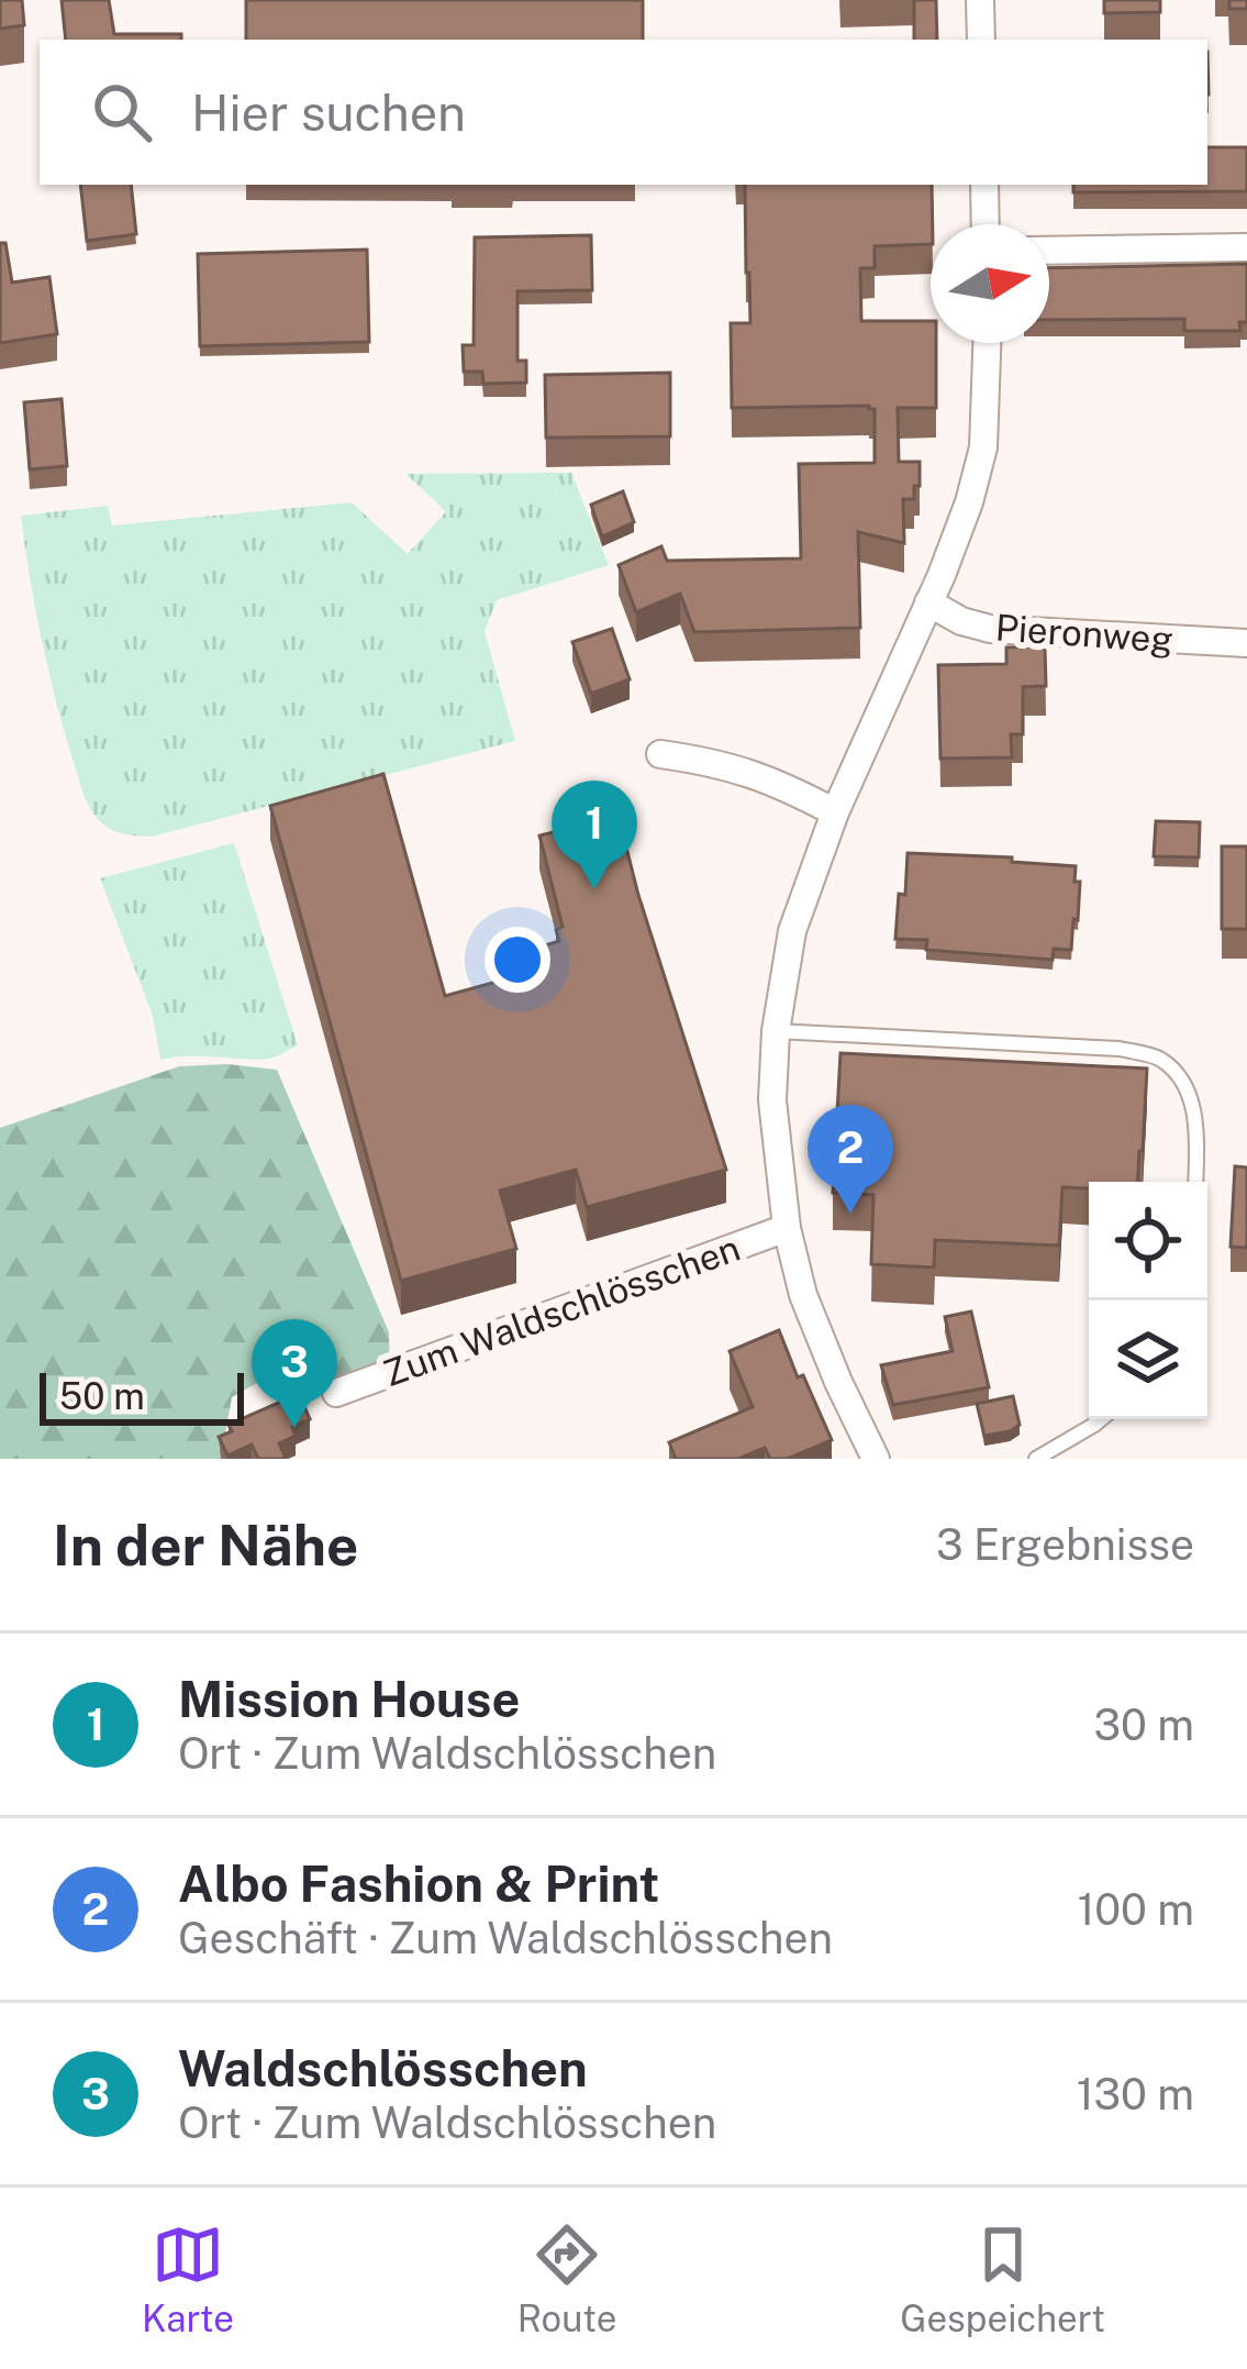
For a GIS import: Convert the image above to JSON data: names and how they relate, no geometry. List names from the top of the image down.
{
  "streets": {
    "street": ["Pieronweg", "Zum Waldschlösschen"]
  },
  "crossings": [
    ["Pieronweg", "Zum Waldschlösschen"]
  ],
  "scale_bar": "50 m",
  "north": "right",
  "page": {
    "search": "Hier suchen",
    "pins": ["1", "2", "3"],
    "scale": "50 m",
    "heading": ["In der Nähe", "3 Ergebnisse"],
    "list": [
      {
        "mark": "1",
        "name": "Mission House",
        "note": "Ort · Zum Waldschlösschen",
        "value": "30 m"
      },
      {
        "mark": "2",
        "name": "Albo Fashion & Print",
        "note": "Geschäft · Zum Waldschlösschen",
        "value": "100 m"
      },
      {
        "mark": "3",
        "name": "Waldschlösschen",
        "note": "Ort · Zum Waldschlösschen",
        "value": "130 m"
      }
    ],
    "nav": ["Karte", "Route", "Gespeichert"]
  }
}
